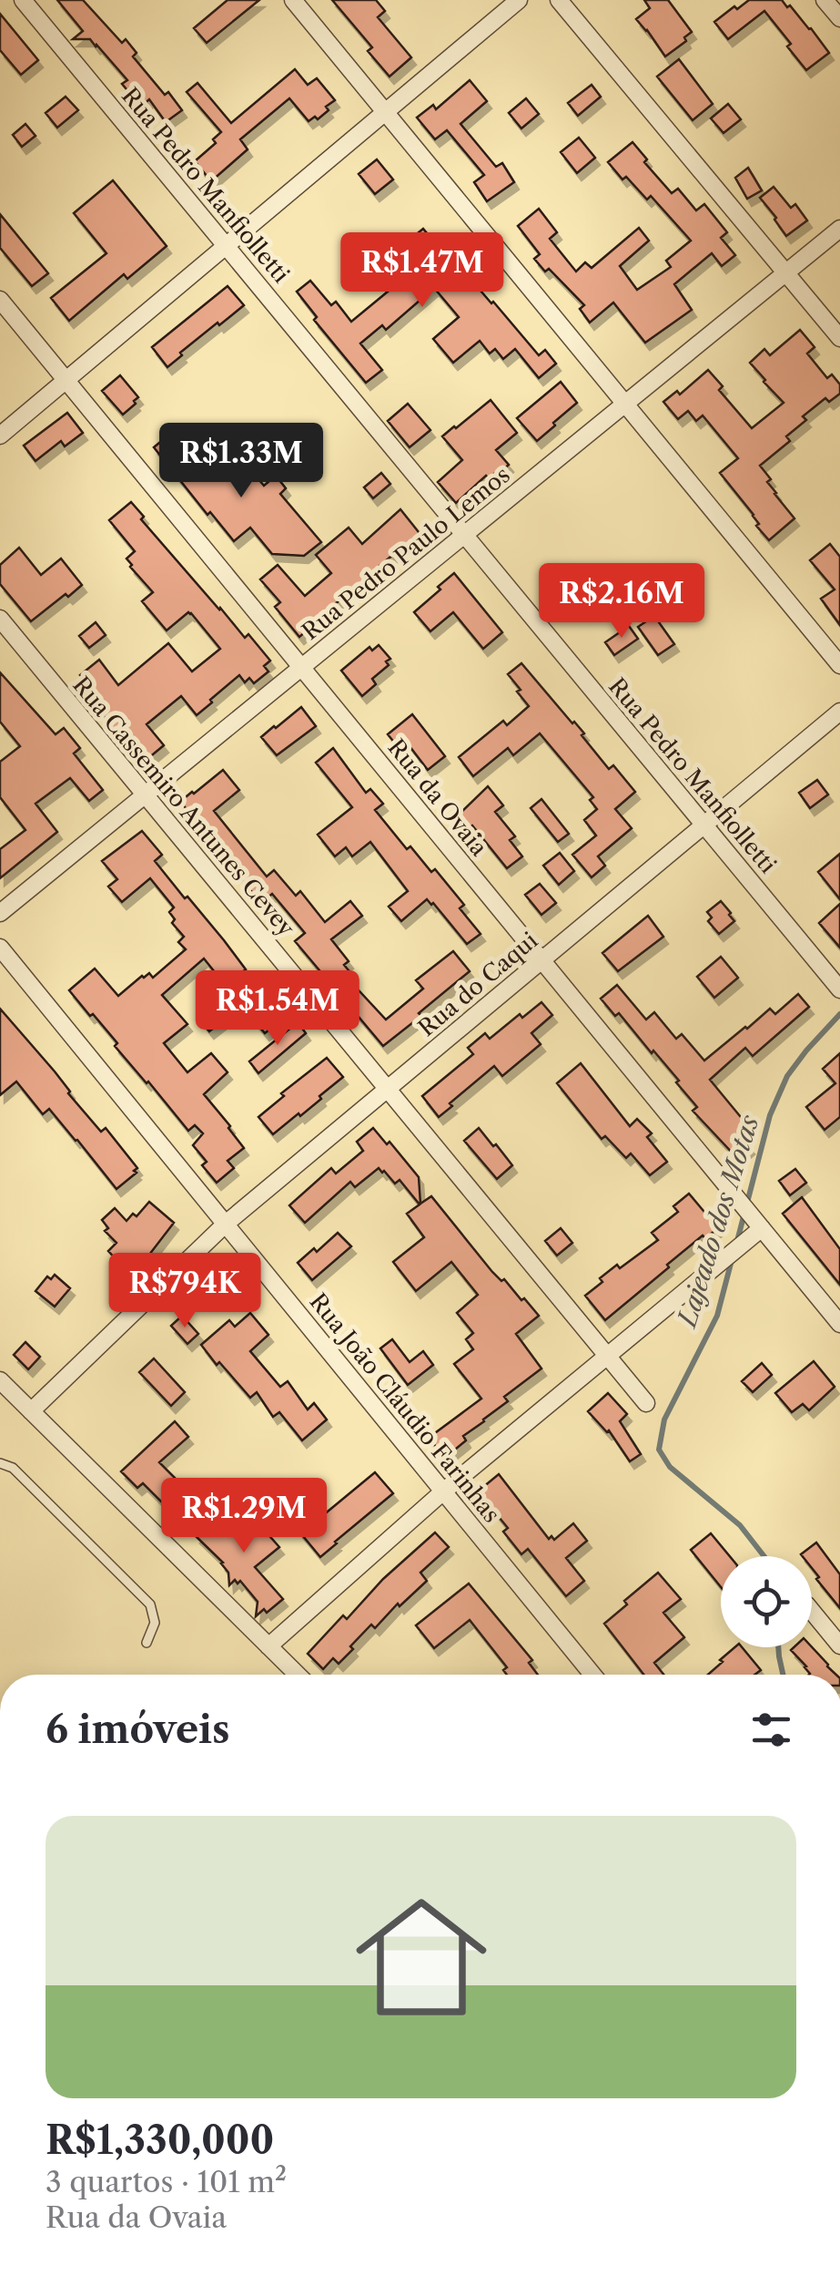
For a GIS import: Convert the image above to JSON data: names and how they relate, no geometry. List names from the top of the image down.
{
  "streets": {
    "street": [
      "Rua Pedro Manfiolletti",
      "Rua Pedro Paulo Lemos",
      "Rua da Ovaia",
      "Rua Cassemiro Antunes Cevey",
      "Rua do Caqui",
      "Rua João Cláudio Farinhas"
    ]
  },
  "crossings": [
    ["Rua Pedro Manfiolletti", "Rua Pedro Paulo Lemos"],
    ["Rua Pedro Manfiolletti", "Rua do Caqui"],
    ["Rua Pedro Paulo Lemos", "Rua da Ovaia"],
    ["Rua Pedro Paulo Lemos", "Rua Cassemiro Antunes Cevey"],
    ["Rua da Ovaia", "Rua do Caqui"],
    ["Rua Cassemiro Antunes Cevey", "Rua do Caqui"],
    ["Rua do Caqui", "Rua João Cláudio Farinhas"]
  ],
  "water": ["Lajeado dos Motas"],
  "page": {
    "price": [
      "R$1.47M",
      "R$1.33M",
      "R$2.16M",
      "R$1.54M",
      "R$794K",
      "R$1.29M"
    ],
    "heading": "6 imóveis",
    "list": [
      {
        "name": "R$1,330,000",
        "note": "3 quartos · 101 m² · Rua da Ovaia"
      }
    ]
  }
}
